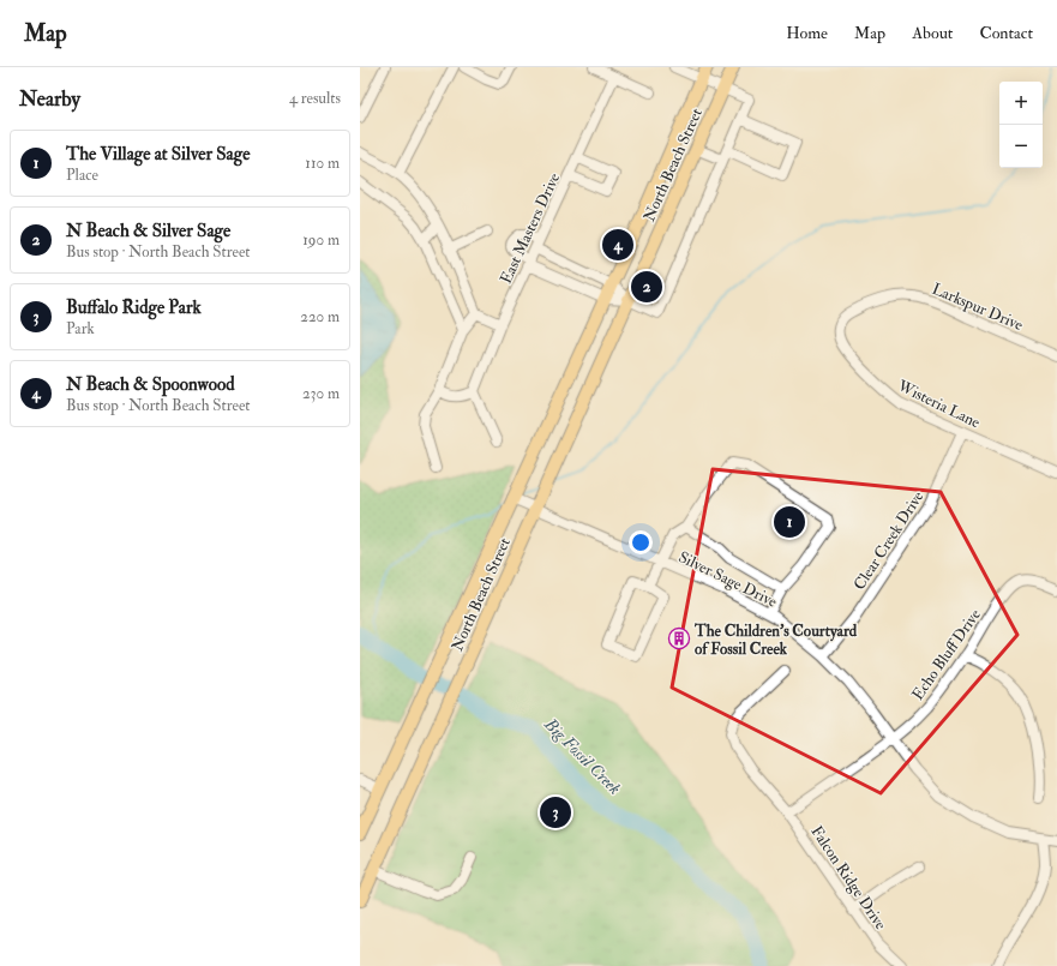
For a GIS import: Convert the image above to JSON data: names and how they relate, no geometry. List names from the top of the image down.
{
  "streets": {
    "main road": ["North Beach Street"],
    "street": [
      "East Masters Drive",
      "Larkspur Drive",
      "Wisteria Lane",
      "Clear Creek Drive",
      "Silver Sage Drive",
      "Echo Bluff Drive",
      "Falcon Ridge Drive"
    ]
  },
  "crossings": [
    ["North Beach Street", "Silver Sage Drive"],
    ["Larkspur Drive", "Wisteria Lane"],
    ["Wisteria Lane", "Clear Creek Drive"],
    ["Clear Creek Drive", "Silver Sage Drive"],
    ["Silver Sage Drive", "Echo Bluff Drive"],
    ["Echo Bluff Drive", "Falcon Ridge Drive"]
  ],
  "water": ["Big Fossil Creek"],
  "places": {
    "building": ["The Children's Courtyard of Fossil Creek"]
  },
  "page": {
    "header": "Map",
    "nav": [
      "Home",
      "Map",
      "About",
      "Contact"
    ],
    "heading": ["Nearby", "4 results"],
    "map_buttons": ["+", "−"],
    "list": [
      {
        "mark": "1",
        "name": "The Village at Silver Sage",
        "note": "Place",
        "value": "110 m"
      },
      {
        "mark": "2",
        "name": "N Beach & Silver Sage",
        "note": "Bus stop · North Beach Street",
        "value": "190 m"
      },
      {
        "mark": "3",
        "name": "Buffalo Ridge Park",
        "note": "Park",
        "value": "220 m"
      },
      {
        "mark": "4",
        "name": "N Beach & Spoonwood",
        "note": "Bus stop · North Beach Street",
        "value": "230 m"
      }
    ],
    "pins": [
      "4",
      "2",
      "1",
      "3"
    ]
  }
}
